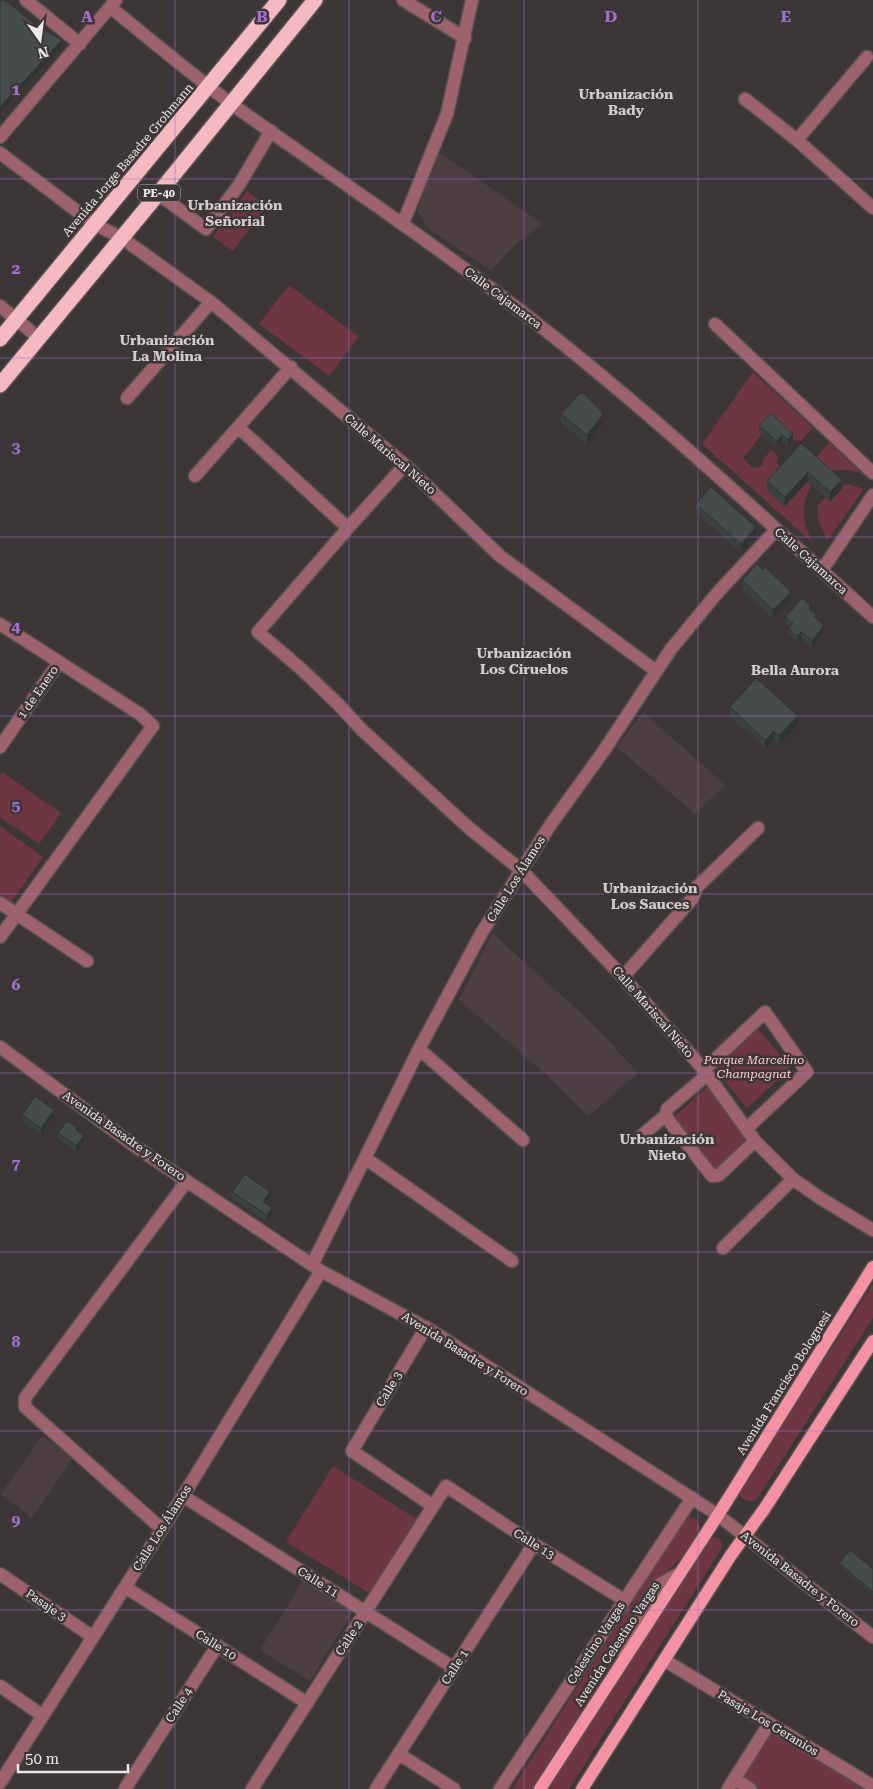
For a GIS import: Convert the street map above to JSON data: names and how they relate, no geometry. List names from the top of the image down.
{
  "streets": {
    "highway": ["Avenida Jorge Basadre Grohmann", "PE-40"],
    "main road": ["Avenida Francisco Bolognesi", "Avenida Celestino Vargas"],
    "street": [
      "Calle Cajamarca",
      "Calle Mariscal Nieto",
      "1 de Enero",
      "Calle Los Álamos",
      "Avenida Basadre y Forero",
      "Calle 3",
      "Calle 13",
      "Calle 11",
      "Pasaje 3",
      "Calle 2",
      "Celestino Vargas",
      "Calle 10",
      "Calle 1",
      "Calle 4",
      "Pasaje Los Geranios"
    ]
  },
  "crossings": [
    ["Avenida Jorge Basadre Grohmann", "Calle Cajamarca"],
    ["Avenida Jorge Basadre Grohmann", "Calle Mariscal Nieto"],
    ["PE-40", "Calle Cajamarca"],
    ["PE-40", "Calle Mariscal Nieto"],
    ["Calle Cajamarca", "Calle Los Álamos"],
    ["Calle Mariscal Nieto", "Calle Los Álamos"],
    ["Calle Los Álamos", "Avenida Basadre y Forero"],
    ["Calle Los Álamos", "Calle 11"],
    ["Calle Los Álamos", "Pasaje 3"],
    ["Calle Los Álamos", "Calle 10"],
    ["Avenida Basadre y Forero", "Avenida Francisco Bolognesi"],
    ["Avenida Basadre y Forero", "Calle 3"],
    ["Avenida Basadre y Forero", "Celestino Vargas"],
    ["Avenida Basadre y Forero", "Avenida Celestino Vargas"],
    ["Avenida Francisco Bolognesi", "Avenida Celestino Vargas"],
    ["Calle 3", "Calle 2"],
    ["Calle 13", "Calle 2"],
    ["Calle 13", "Celestino Vargas"],
    ["Calle 13", "Calle 1"],
    ["Calle 11", "Calle 2"],
    ["Calle 11", "Calle 1"],
    ["Calle 2", "Calle 10"],
    ["Calle 10", "Calle 4"]
  ],
  "districts": [
    "Urbanización Bady",
    "Urbanización Señorial",
    "Urbanización La Molina",
    "Urbanización Los Ciruelos",
    "Bella Aurora",
    "Urbanización Los Sauces",
    "Urbanización Nieto"
  ],
  "parks": ["Parque Marcelino Champagnat"],
  "scale_bar": "50 m",
  "north": "bottom",
  "grid": {
    "columns": [
      "A",
      "B",
      "C",
      "D",
      "E"
    ],
    "rows": [
      "1",
      "2",
      "3",
      "4",
      "5",
      "6",
      "7",
      "8",
      "9"
    ]
  }
}
